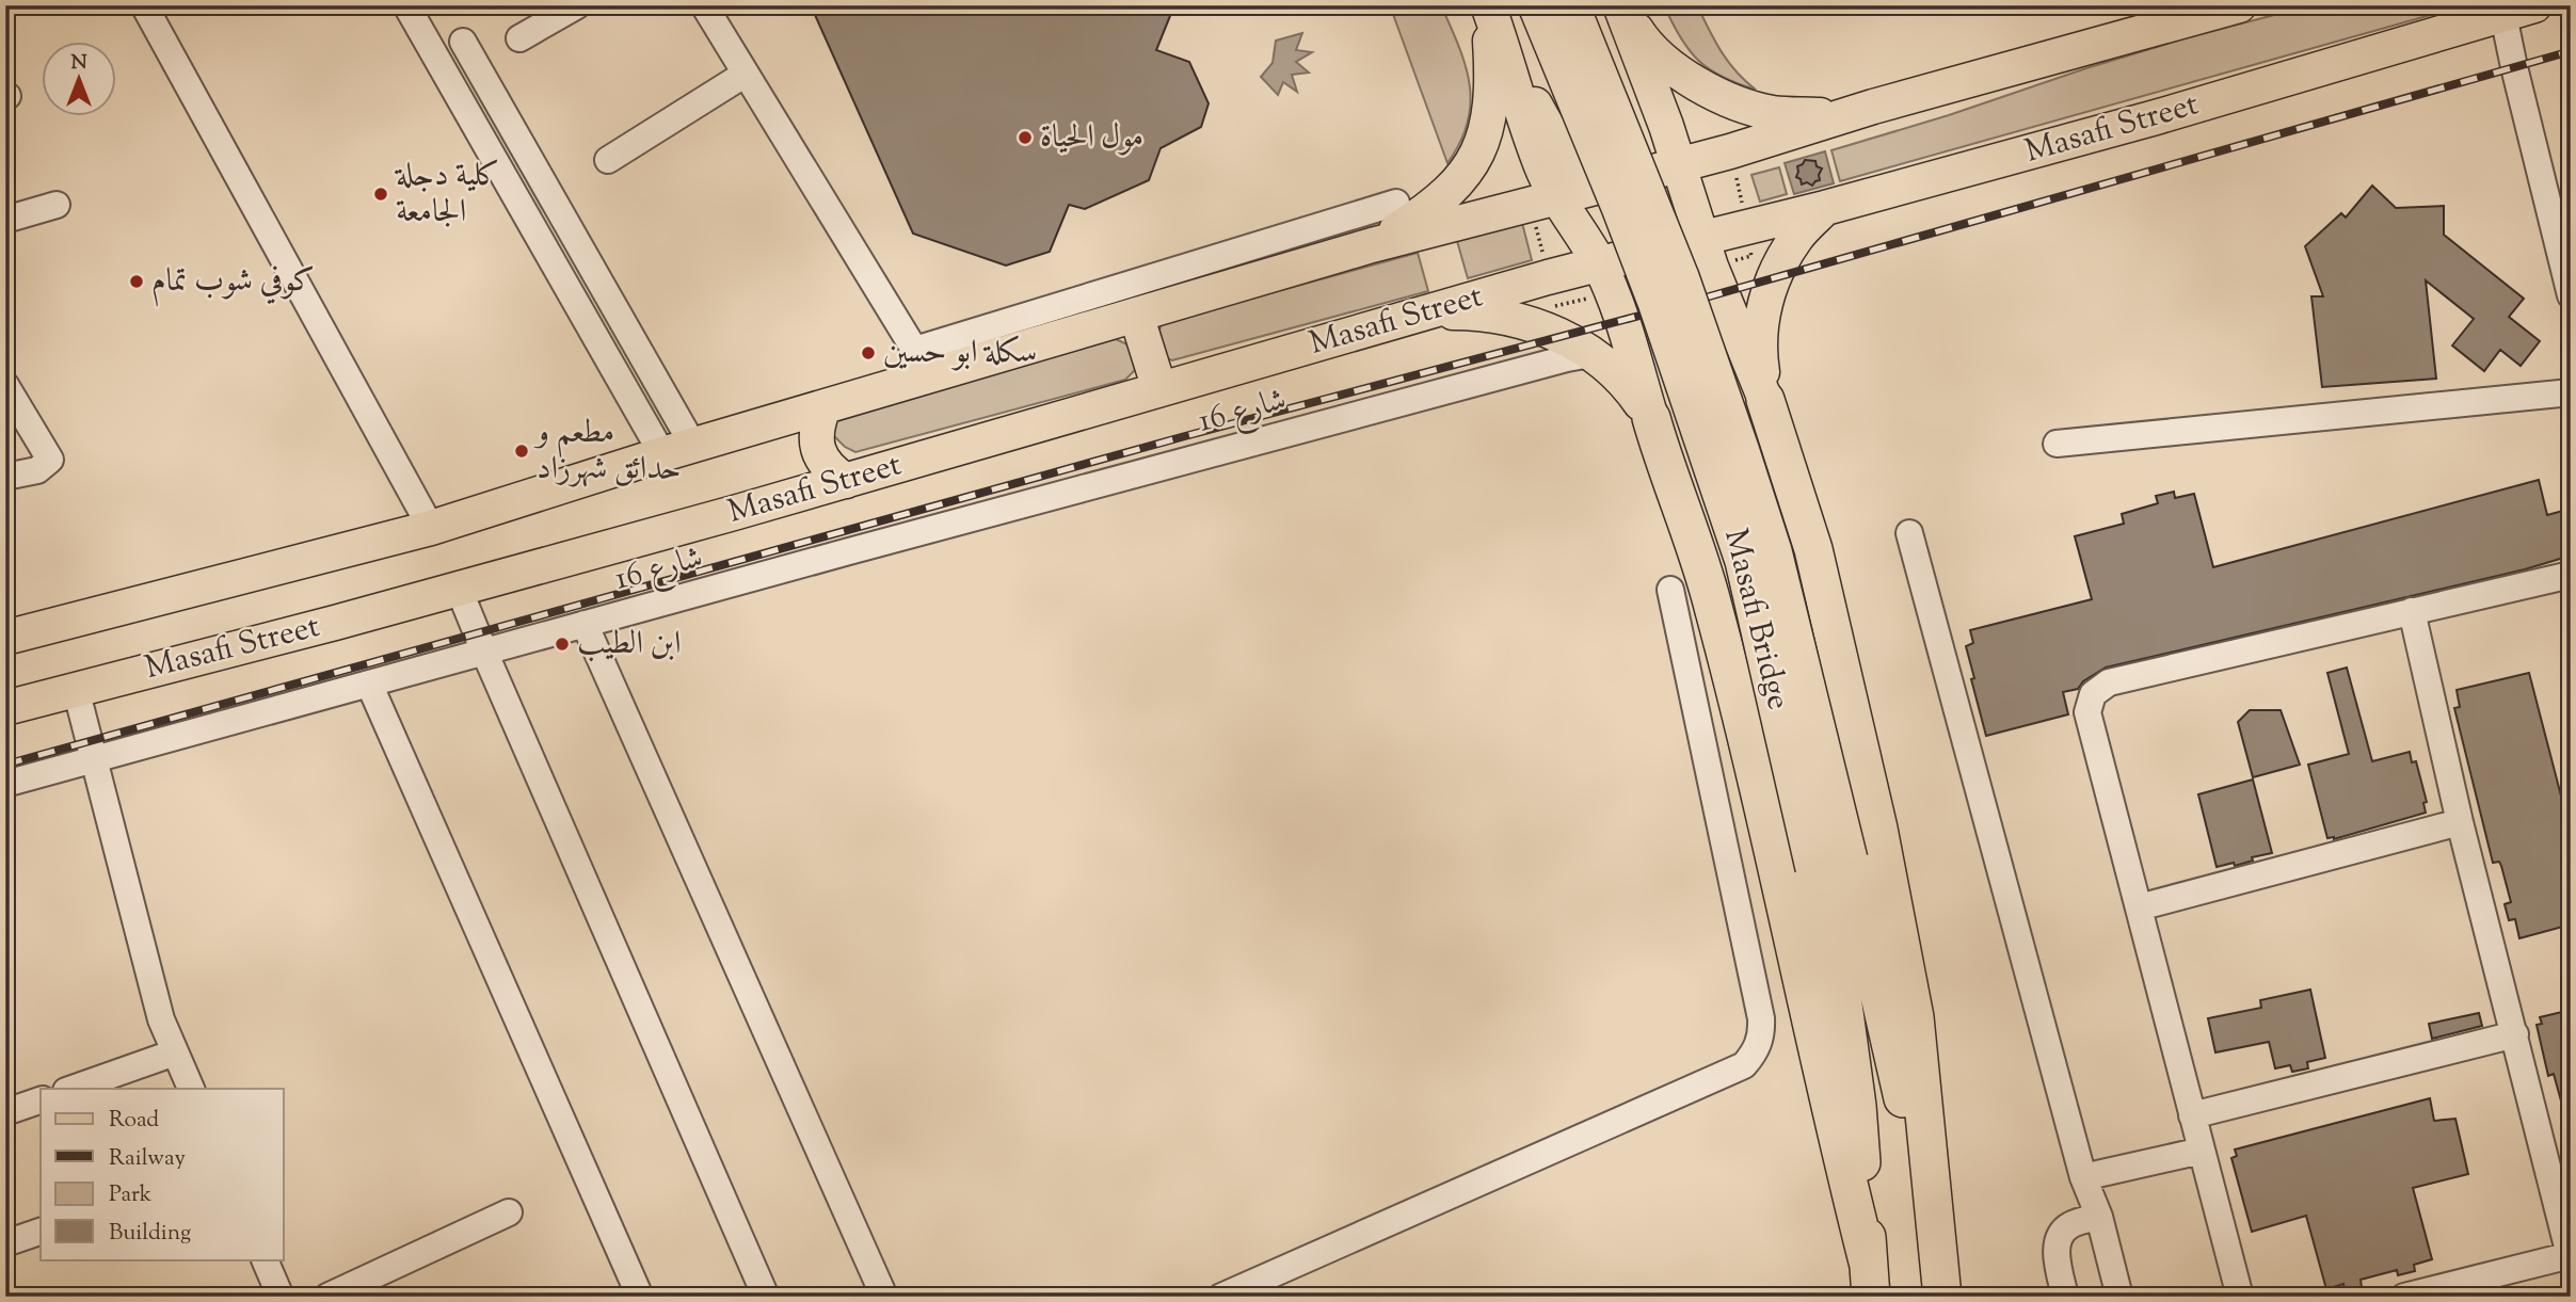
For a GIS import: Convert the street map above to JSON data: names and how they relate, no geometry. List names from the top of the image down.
{
  "streets": {
    "highway": ["Masafi Bridge"],
    "main road": ["Masafi Street"],
    "street": ["شارع 16"]
  },
  "places": [
    "مول الحياة",
    "كلية دجلة الجامعة",
    "كوفي شوب تمام",
    "سكلة ابو حسين",
    "مطعم و حدائق شهرزاد",
    "ابن الطيب"
  ],
  "legend": [
    "Road",
    "Railway",
    "Park",
    "Building"
  ],
  "north": "top"
}
